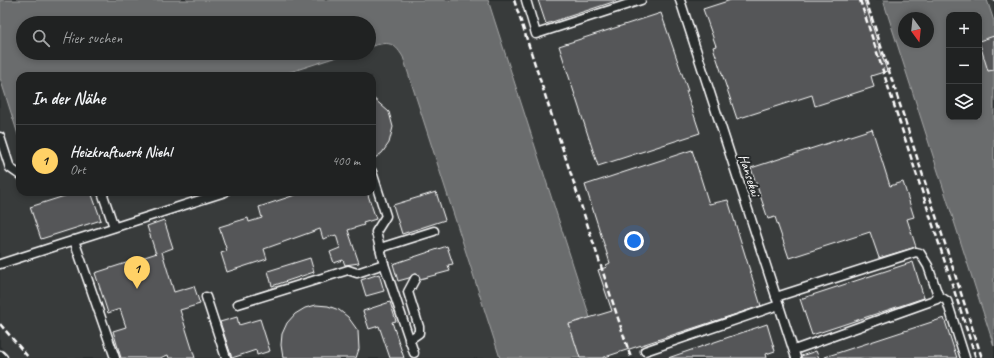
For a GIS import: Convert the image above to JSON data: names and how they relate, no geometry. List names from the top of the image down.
{
  "streets": {
    "street": ["Hansekai"]
  },
  "north": "bottom",
  "page": {
    "map_buttons": ["+", "−"],
    "search": "Hier suchen",
    "heading": "In der Nähe",
    "list": [
      {
        "mark": "1",
        "name": "Heizkraftwerk Niehl",
        "note": "Ort",
        "value": "400 m"
      }
    ],
    "pins": "1"
  }
}
